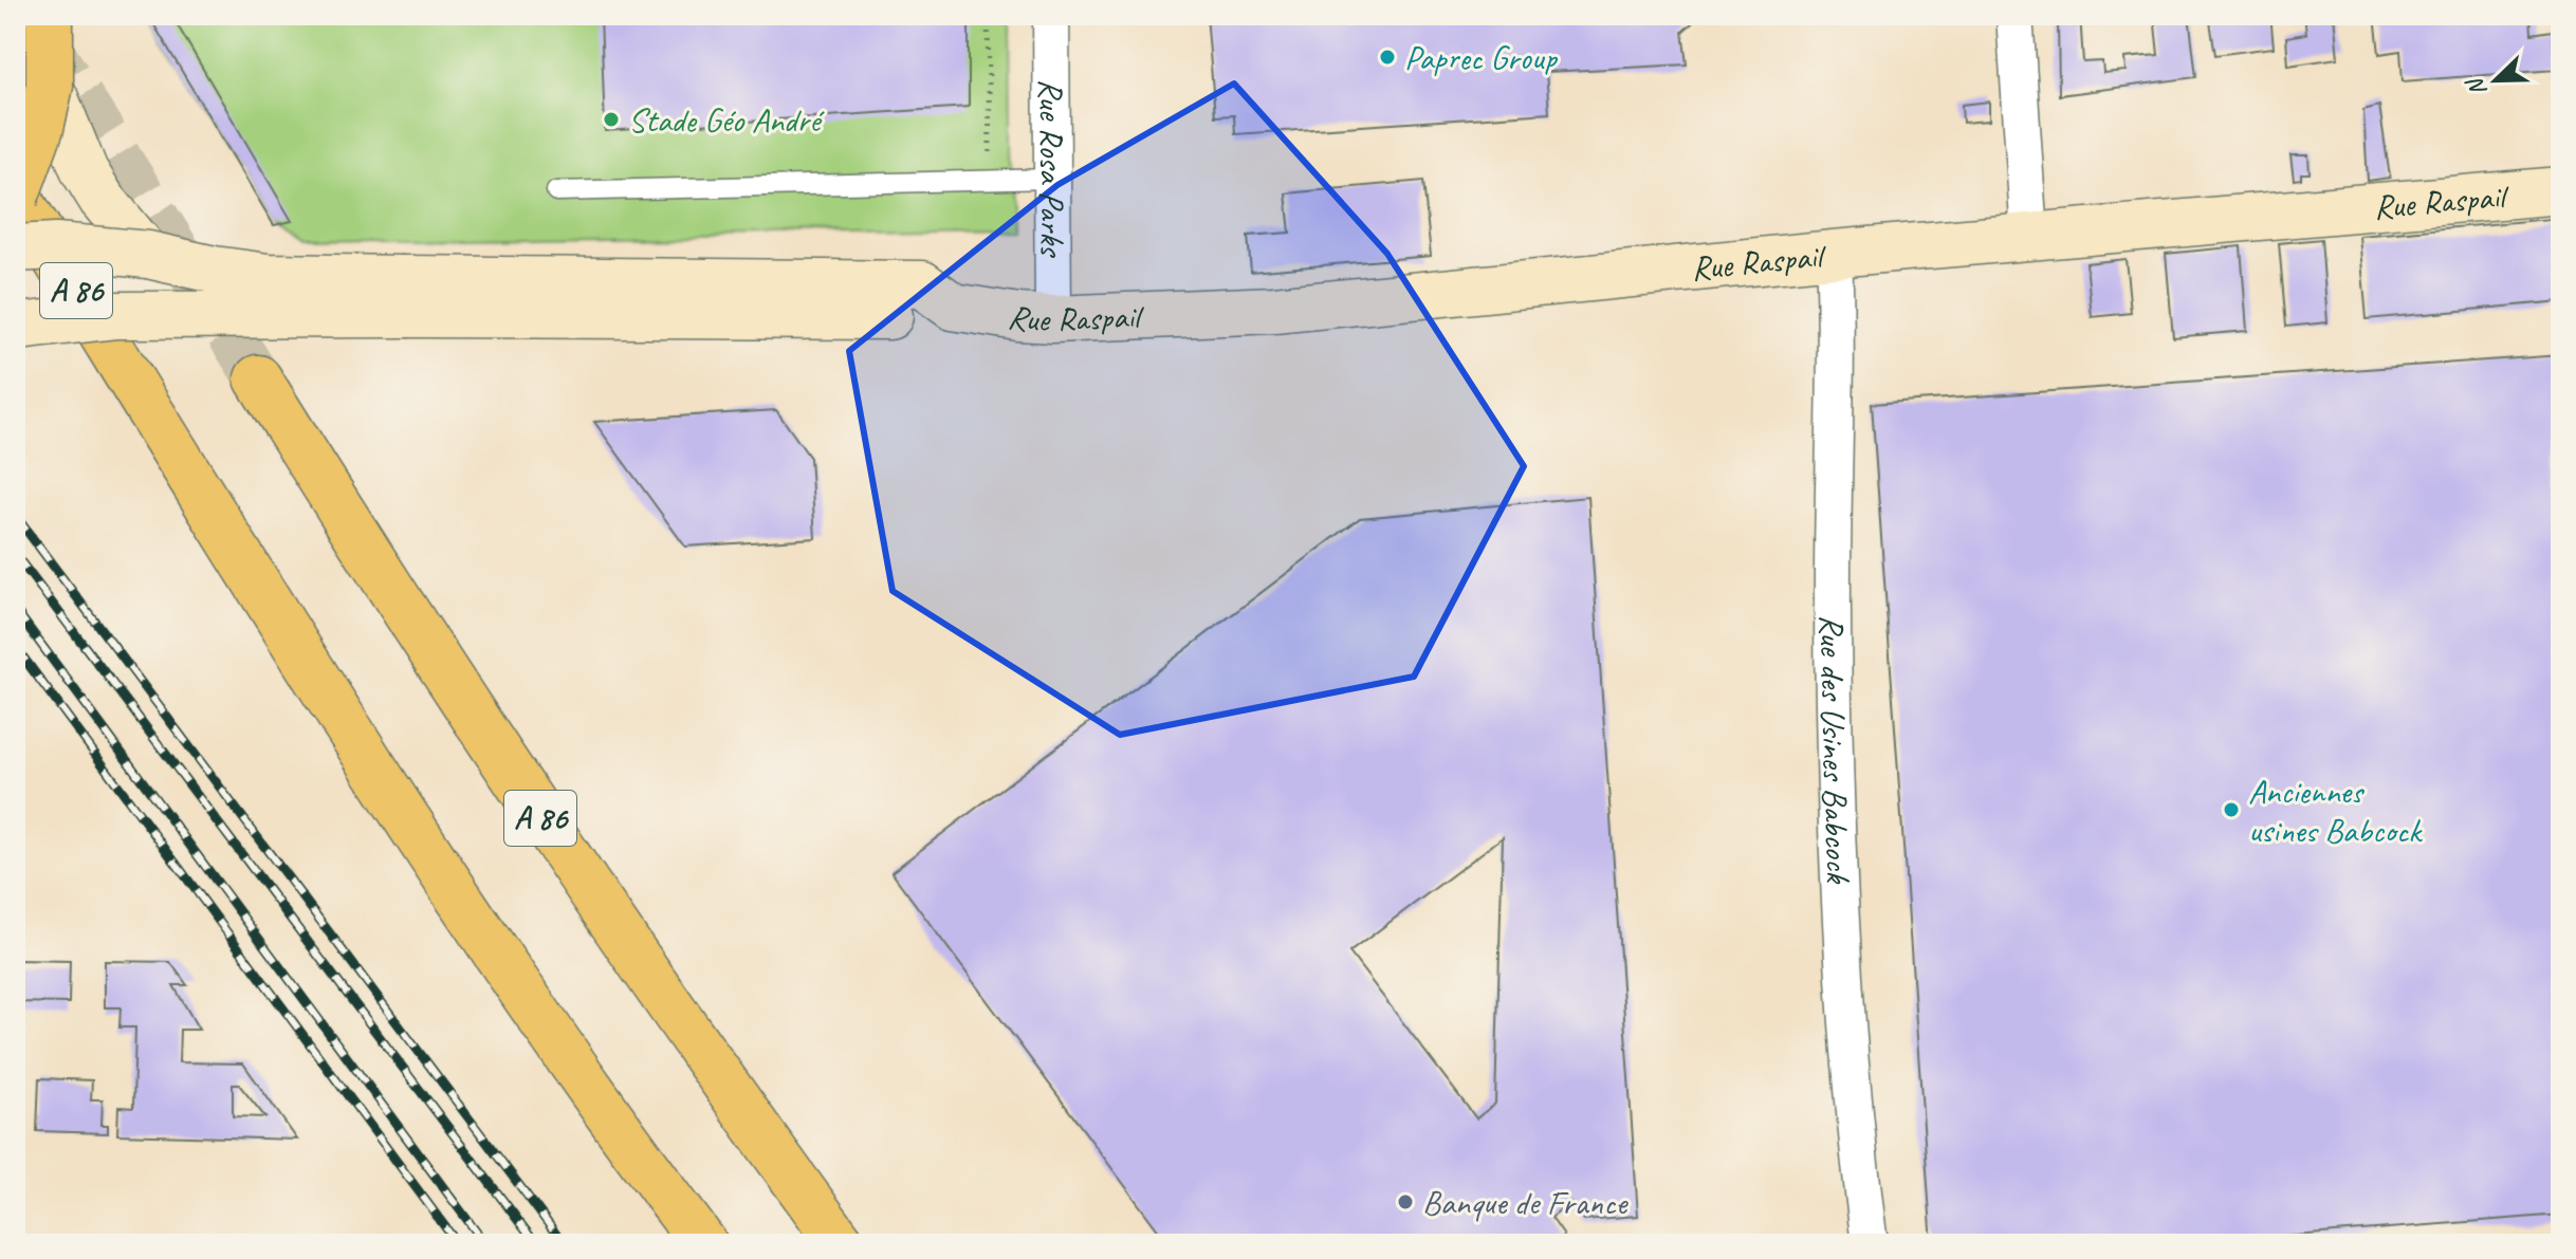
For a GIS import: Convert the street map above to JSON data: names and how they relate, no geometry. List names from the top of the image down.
{
  "streets": {
    "main road": ["A 86"],
    "street": ["Rue Rosa Parks", "Rue Raspail", "Rue des Usines Babcock"]
  },
  "crossings": [
    ["Rue Rosa Parks", "Rue Raspail"],
    ["Rue Raspail", "Rue des Usines Babcock"]
  ],
  "places": [
    "Paprec Group",
    "Stade Géo André",
    "Anciennes usines Babcock",
    "Banque de France"
  ],
  "north": "bottom left"
}
